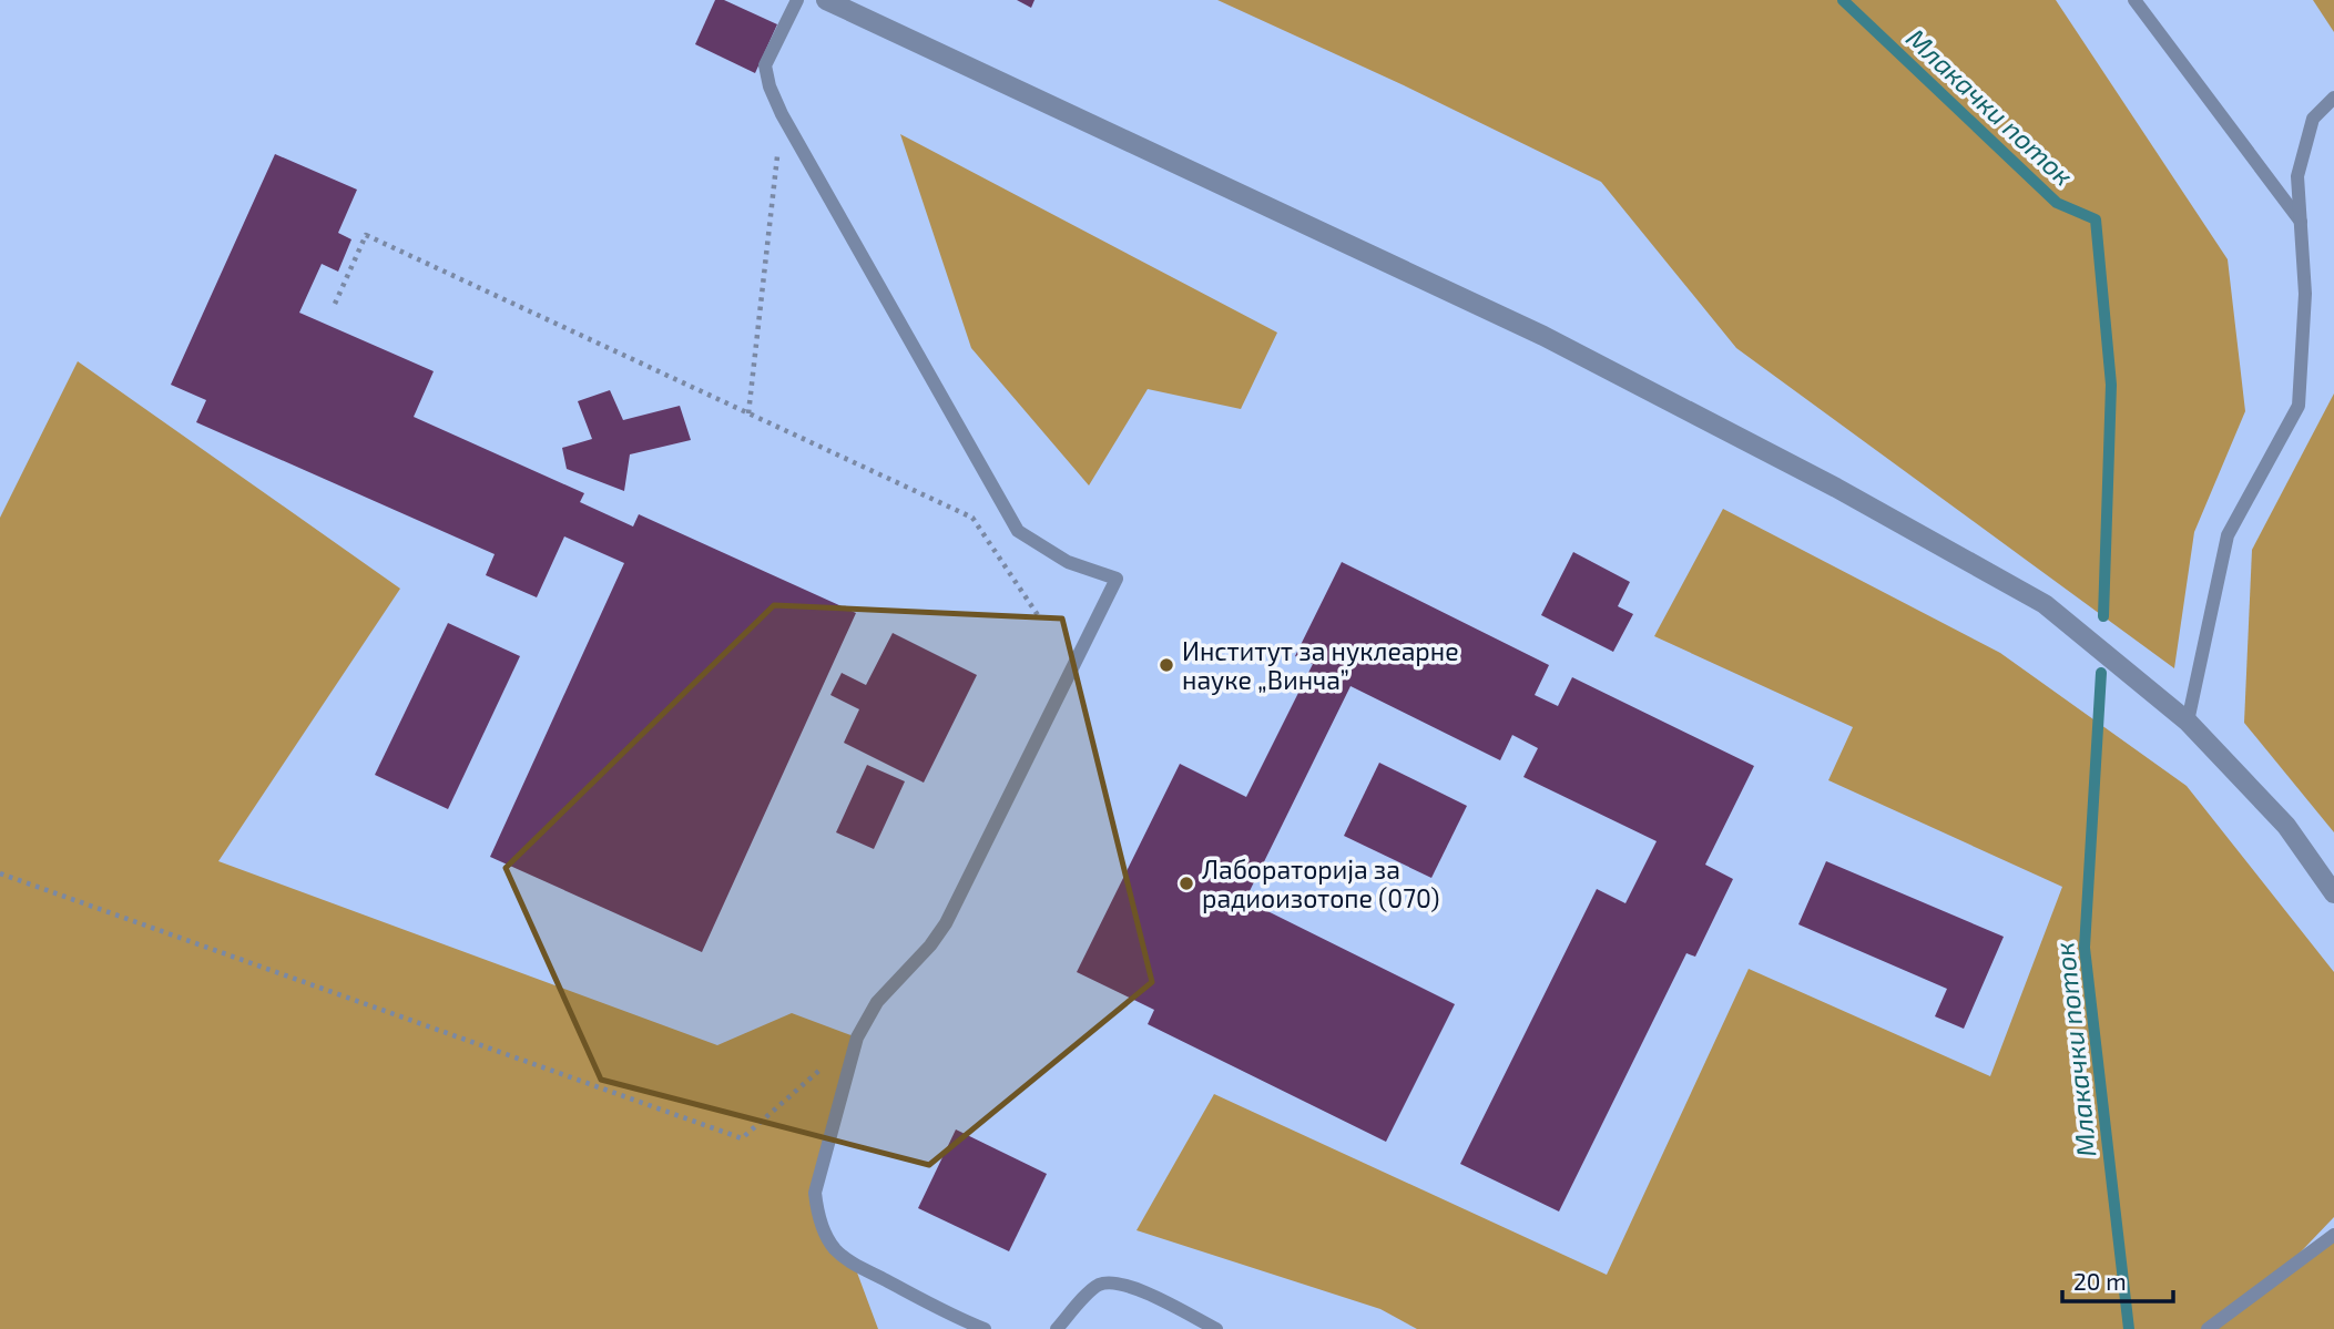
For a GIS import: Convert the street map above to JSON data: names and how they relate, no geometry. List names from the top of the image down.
{
  "water": ["Млакачки поток"],
  "places": ["Институт за нуклеарне науке „Винча”", "Лабораторија за радиоизотопе (070)"],
  "scale_bar": "20 m"
}
